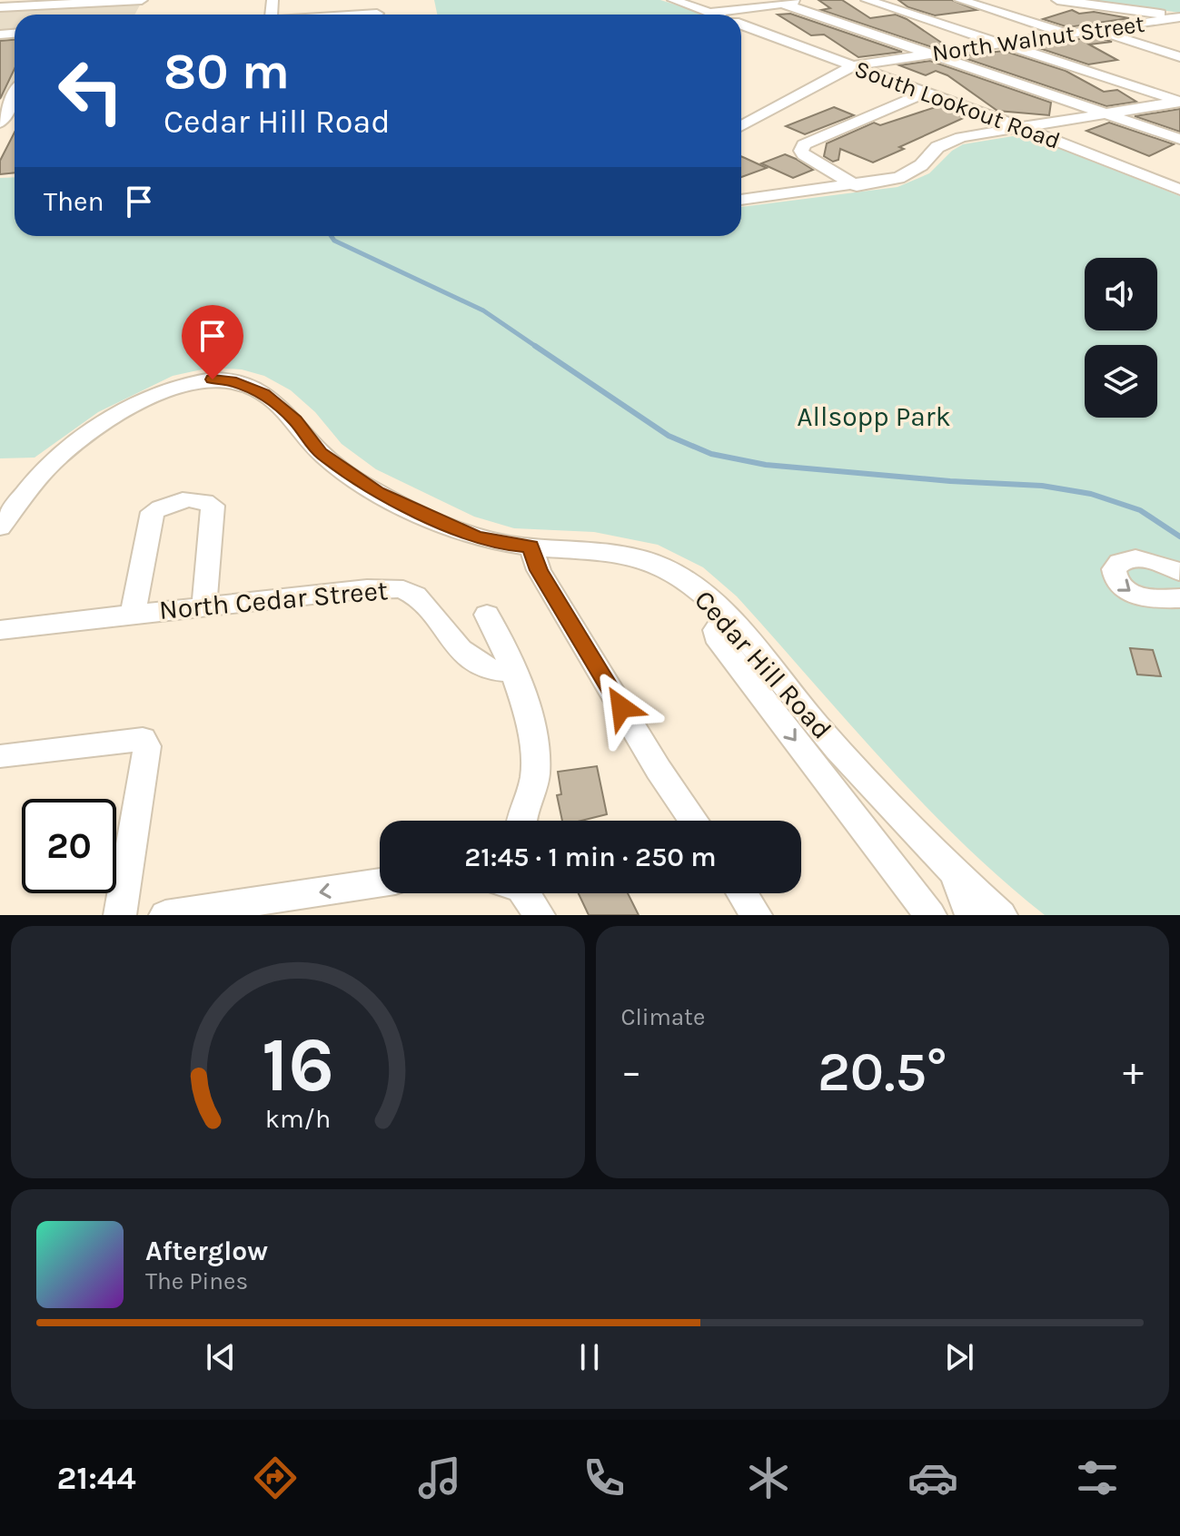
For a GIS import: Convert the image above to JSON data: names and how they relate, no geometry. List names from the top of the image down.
{
  "streets": {
    "street": [
      "North Walnut Street",
      "South Lookout Road",
      "North Cedar Street",
      "Cedar Hill Road"
    ]
  },
  "crossings": [
    ["North Walnut Street", "South Lookout Road"]
  ],
  "parks": ["Allsopp Park"],
  "page": {
    "turn": ["80 m", "Cedar Hill Road"],
    "then": "Then",
    "limit": "20",
    "trip": "21:45 · 1 min · 250 m",
    "tile": "Climate",
    "heat": ["−", "20.5°", "+"],
    "song": ["Afterglow", "The Pines"],
    "tabs": "21:44",
    "gauge": ["16", "km/h"]
  }
}
